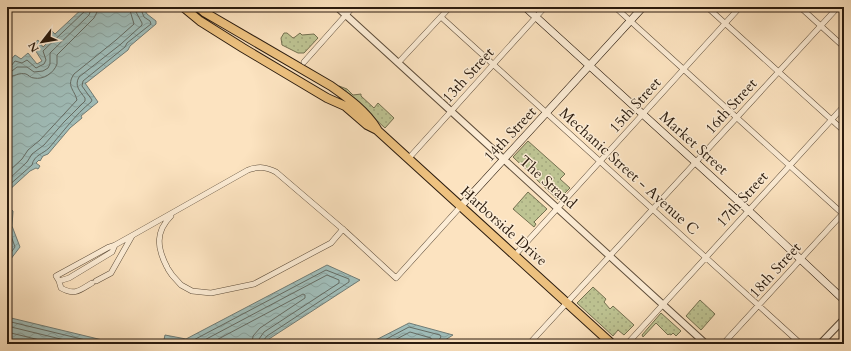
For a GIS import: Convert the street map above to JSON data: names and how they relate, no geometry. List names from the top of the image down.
{
  "streets": {
    "main road": ["14th Street", "Market Street", "Harborside Drive"],
    "street": [
      "13th Street",
      "15th Street",
      "16th Street",
      "Mechanic Street - Avenue C",
      "The Strand",
      "17th Street",
      "18th Street"
    ]
  },
  "crossings": [
    ["13th Street", "Market Street"],
    ["13th Street", "Mechanic Street - Avenue C"],
    ["13th Street", "The Strand"],
    ["13th Street", "Harborside Drive"],
    ["15th Street", "Market Street"],
    ["15th Street", "Mechanic Street - Avenue C"],
    ["15th Street", "The Strand"],
    ["15th Street", "Harborside Drive"],
    ["16th Street", "Market Street"],
    ["16th Street", "Mechanic Street - Avenue C"],
    ["16th Street", "The Strand"],
    ["16th Street", "Harborside Drive"],
    ["14th Street", "Market Street"],
    ["14th Street", "Mechanic Street - Avenue C"],
    ["14th Street", "The Strand"],
    ["14th Street", "Harborside Drive"],
    ["Market Street", "17th Street"],
    ["Market Street", "18th Street"],
    ["Mechanic Street - Avenue C", "17th Street"],
    ["Mechanic Street - Avenue C", "18th Street"],
    ["The Strand", "17th Street"]
  ],
  "north": "bottom left"
}
